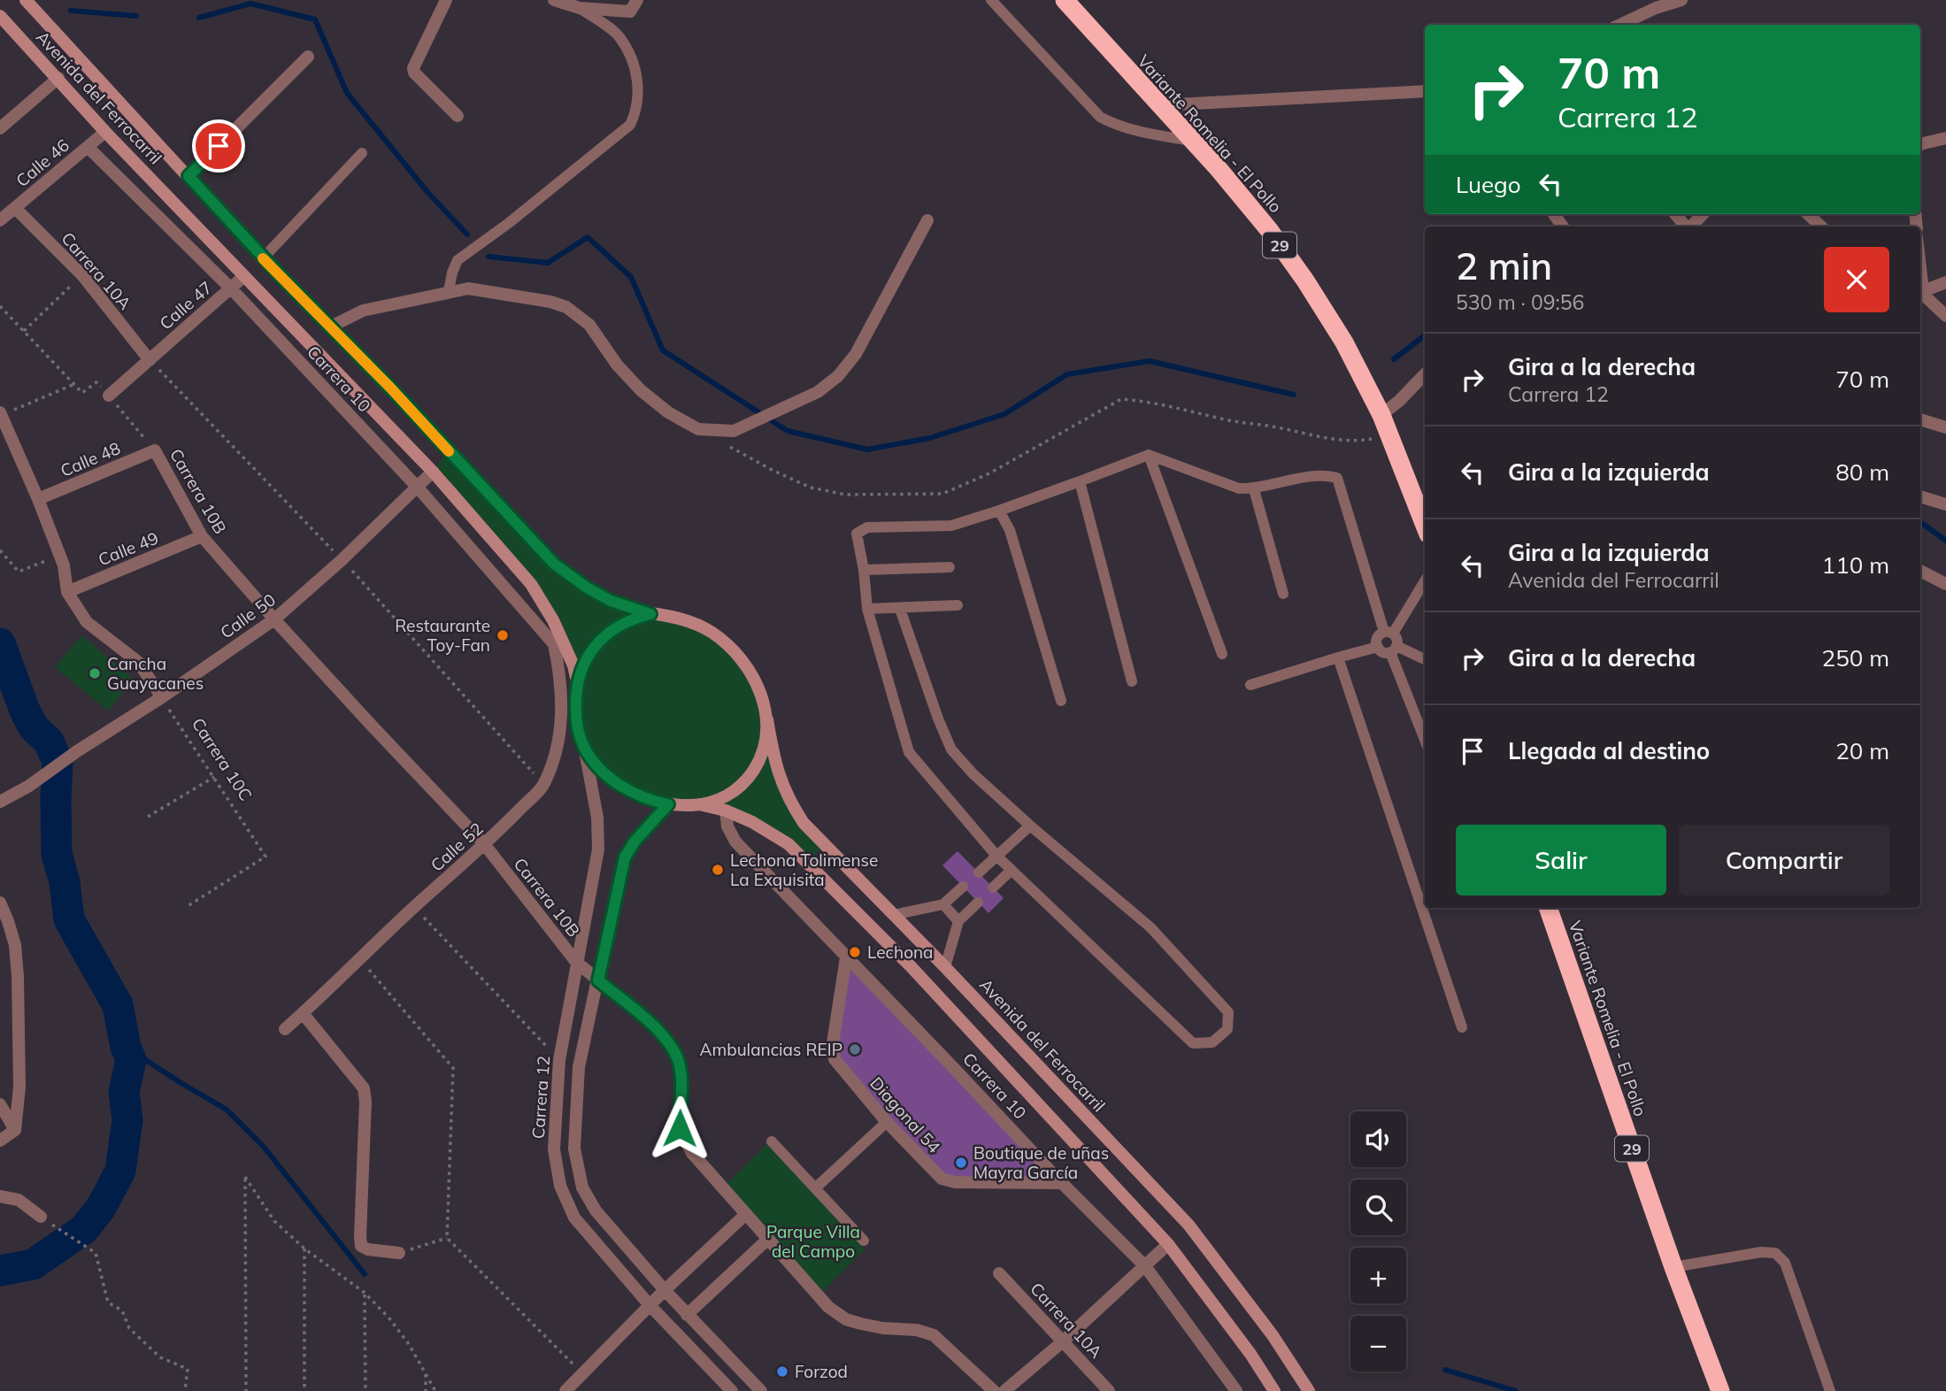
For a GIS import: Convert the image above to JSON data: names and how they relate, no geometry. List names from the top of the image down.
{
  "streets": {
    "highway": ["Variante Romelia - El Pollo", "29"],
    "main road": ["Avenida del Ferrocarril"],
    "street": [
      "Calle 46",
      "Carrera 10A",
      "Calle 47",
      "Carrera 10",
      "Calle 48",
      "Carrera 10B",
      "Calle 49",
      "Calle 50",
      "Calle 52",
      "Carrera 12",
      "Diagonal 54"
    ],
    "path": ["Carrera 10C"]
  },
  "crossings": [
    ["Avenida del Ferrocarril", "Calle 46"],
    ["Avenida del Ferrocarril", "Calle 47"],
    ["Avenida del Ferrocarril", "Calle 50"],
    ["Avenida del Ferrocarril", "Carrera 12"],
    ["Calle 46", "Carrera 10A"],
    ["Calle 46", "Carrera 10"],
    ["Carrera 10A", "Calle 47"],
    ["Calle 47", "Carrera 10"],
    ["Carrera 10", "Calle 50"],
    ["Carrera 10", "Calle 52"],
    ["Carrera 10", "Diagonal 54"],
    ["Calle 48", "Carrera 10B"],
    ["Carrera 10B", "Calle 49"],
    ["Carrera 10B", "Calle 50"],
    ["Carrera 10B", "Calle 52"],
    ["Carrera 10B", "Carrera 12"],
    ["Calle 50", "Carrera 10C"]
  ],
  "parks": ["Parque Villa del Campo"],
  "places": [
    "Restaurante Toy-Fan",
    "Cancha Guayacanes",
    "Lechona Tolimense La Exquisita",
    "Lechona",
    "Ambulancias REIP",
    "Boutique de uñas Mayra García",
    "Forzod"
  ],
  "page": {
    "turn": ["70 m", "Carrera 12"],
    "then": "Luego",
    "heading": ["2 min", "530 m · 09:56"],
    "list": [
      {
        "name": "Gira a la derecha",
        "note": "Carrera 12",
        "value": "70 m"
      },
      {
        "name": "Gira a la izquierda",
        "value": "80 m"
      },
      {
        "name": "Gira a la izquierda",
        "note": "Avenida del Ferrocarril",
        "value": "110 m"
      },
      {
        "name": "Gira a la derecha",
        "value": "250 m"
      },
      {
        "name": "Llegada al destino",
        "value": "20 m"
      }
    ],
    "buttons": ["Salir", "Compartir"],
    "map_buttons": ["+", "−"]
  }
}
